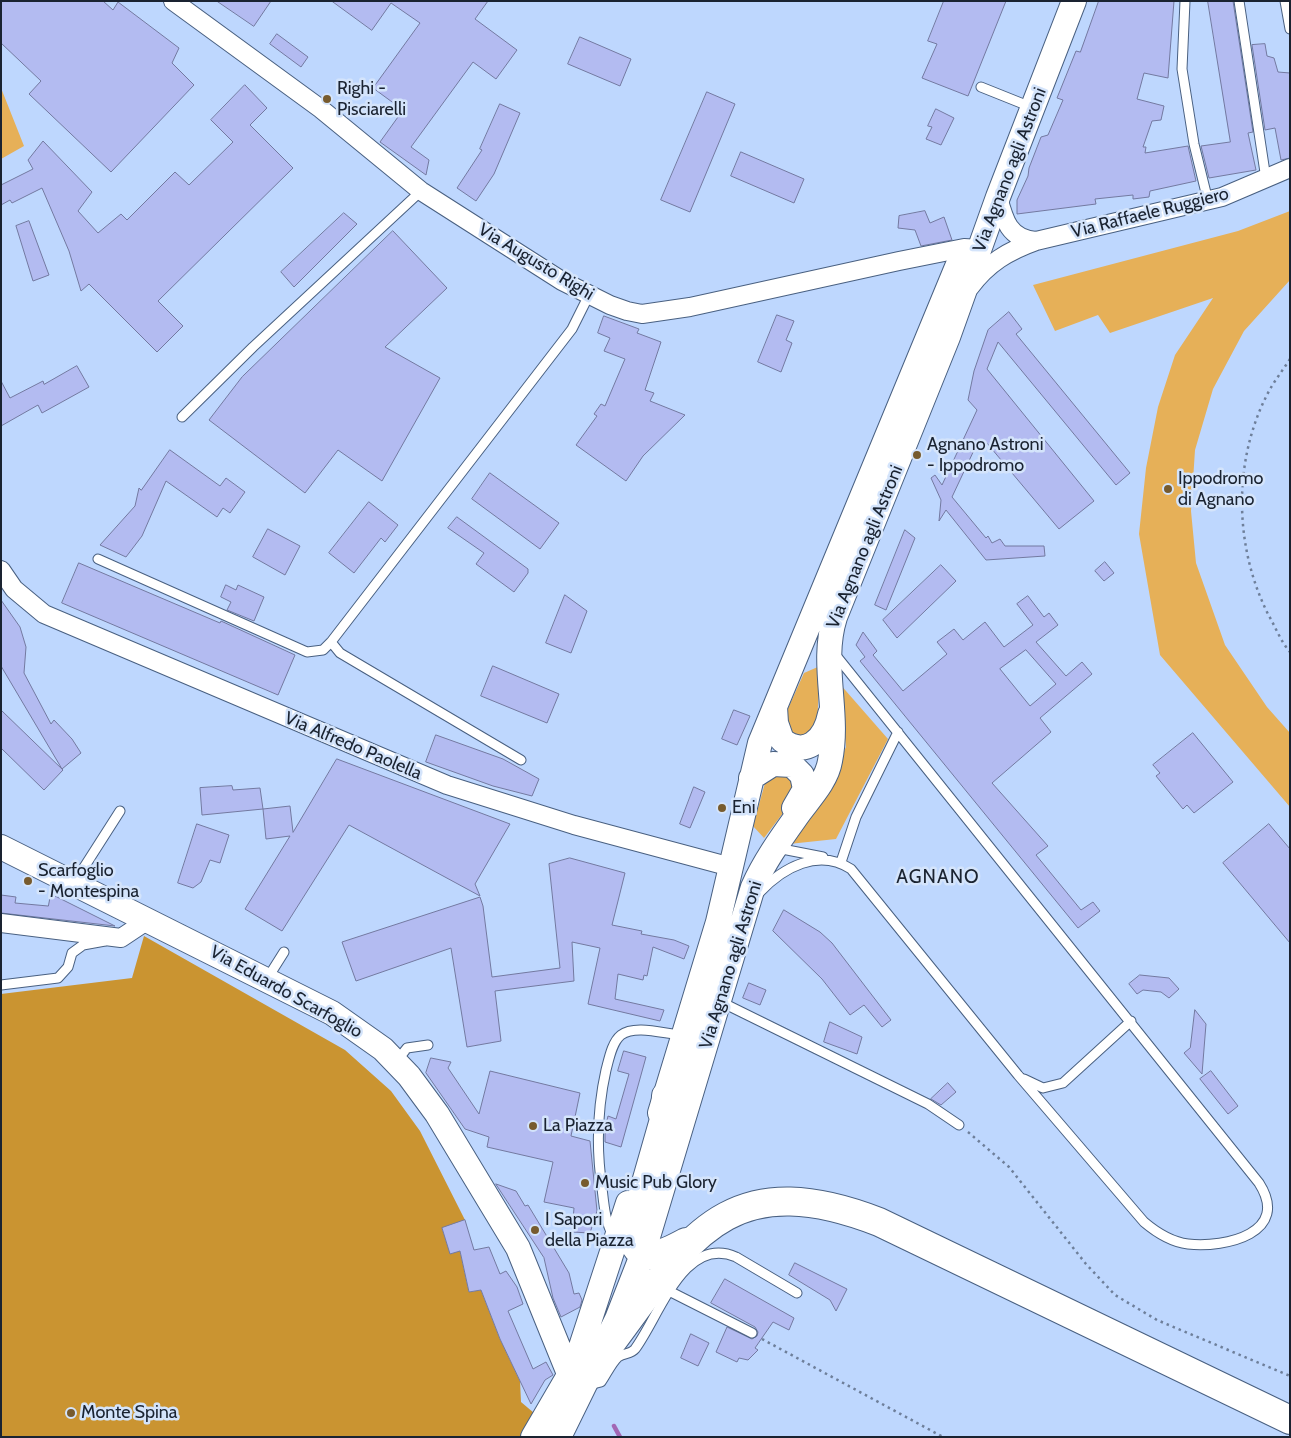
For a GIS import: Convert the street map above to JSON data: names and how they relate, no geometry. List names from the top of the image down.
{
  "streets": {
    "main road": ["Via Agnano agli Astroni", "Via Eduardo Scarfoglio"],
    "street": ["Via Raffaele Ruggiero", "Via Augusto Righi", "Via Alfredo Paolella"]
  },
  "crossings": [
    ["Via Agnano agli Astroni", "Via Raffaele Ruggiero"],
    ["Via Agnano agli Astroni", "Via Augusto Righi"],
    ["Via Agnano agli Astroni", "Via Alfredo Paolella"],
    ["Via Agnano agli Astroni", "Via Eduardo Scarfoglio"]
  ],
  "districts": ["AGNANO"],
  "places": [
    "Righi - Pisciarelli",
    "Agnano Astroni - Ippodromo",
    "Ippodromo di Agnano",
    "Eni",
    "Scarfoglio - Montespina",
    "La Piazza",
    "Music Pub Glory",
    "I Sapori della Piazza",
    "Monte Spina"
  ]
}
